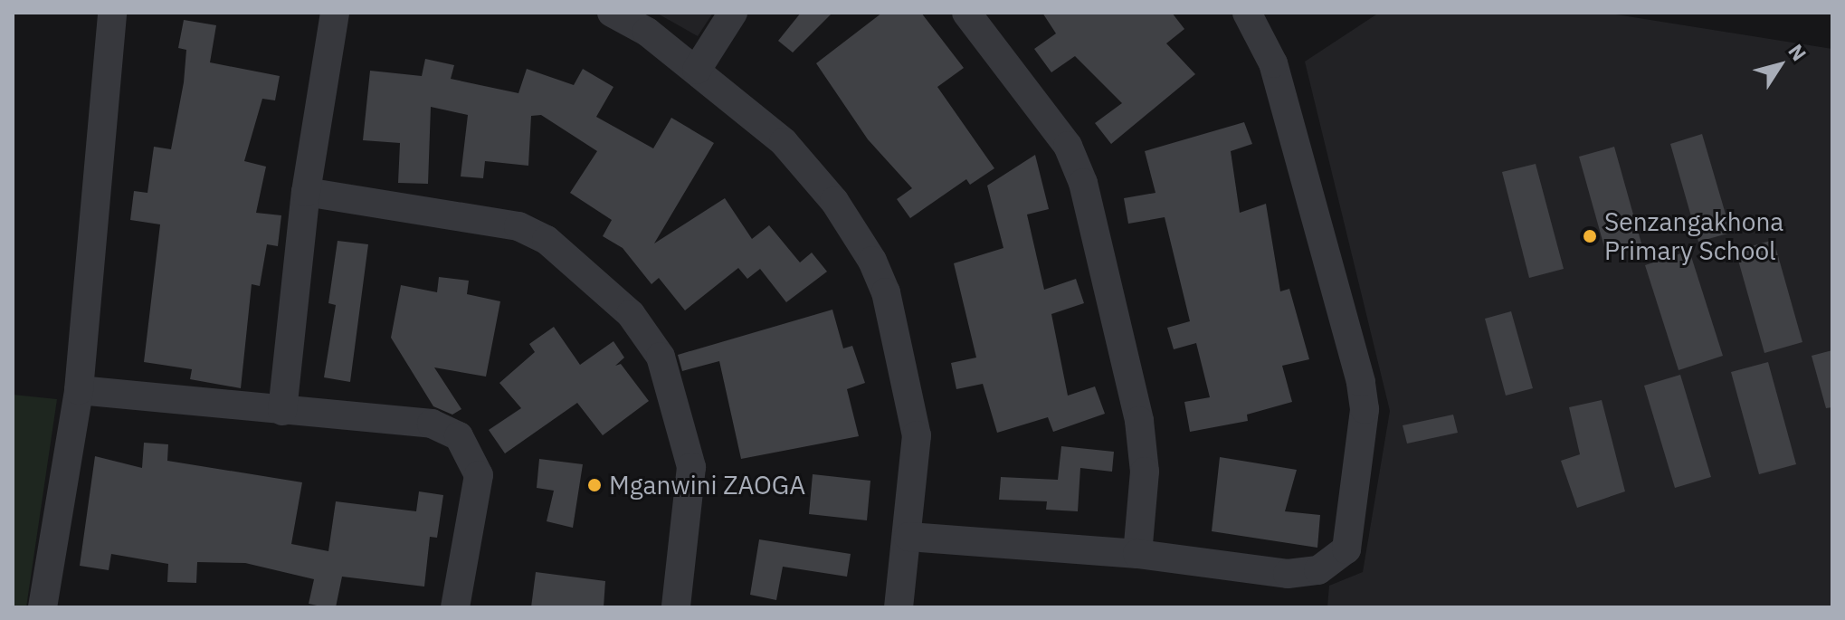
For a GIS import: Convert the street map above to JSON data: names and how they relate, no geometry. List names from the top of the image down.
{
  "places": ["Senzangakhona Primary School", "Mganwini ZAOGA"],
  "north": "top right"
}
